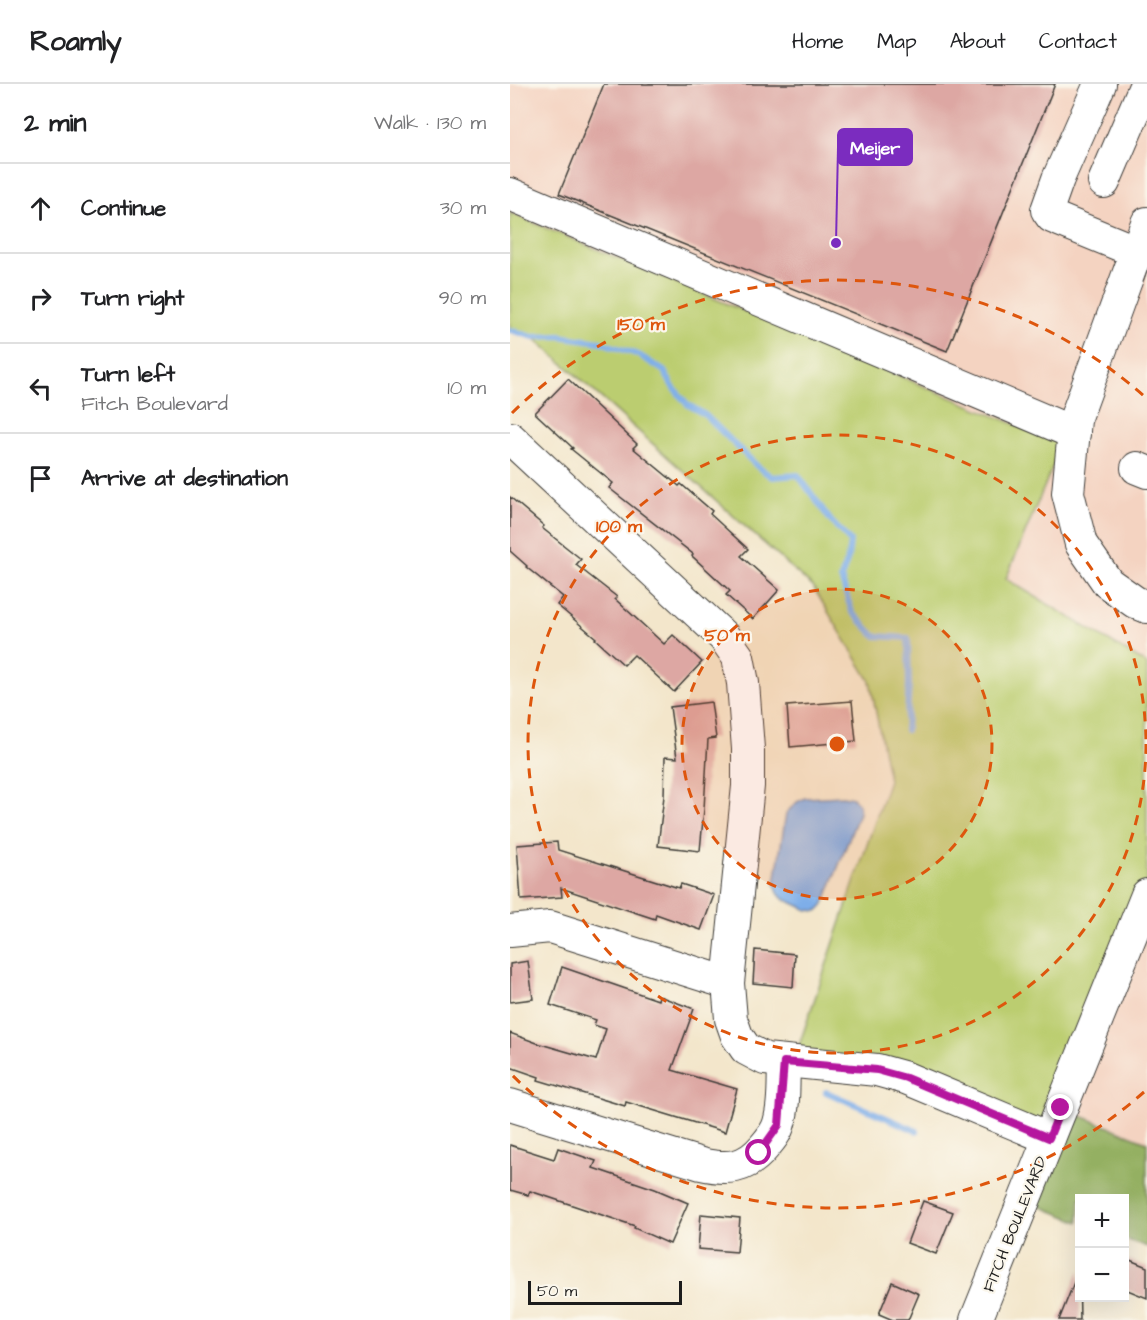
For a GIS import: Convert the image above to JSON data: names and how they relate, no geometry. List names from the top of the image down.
{
  "streets": {
    "street": ["FITCH BOULEVARD"]
  },
  "places": ["Meijer"],
  "scale_bar": "50 m",
  "page": {
    "header": "Roamly",
    "nav": [
      "Home",
      "Map",
      "About",
      "Contact"
    ],
    "heading": ["2 min", "Walk · 130 m"],
    "list": [
      ["Continue", "30 m"],
      ["Turn right", "90 m"],
      ["Turn left", "Fitch Boulevard", "10 m"],
      "Arrive at destination"
    ],
    "map_buttons": ["+", "−"],
    "scale": "50 m"
  },
  "rings": ["150 m", "100 m", "50 m"]
}
